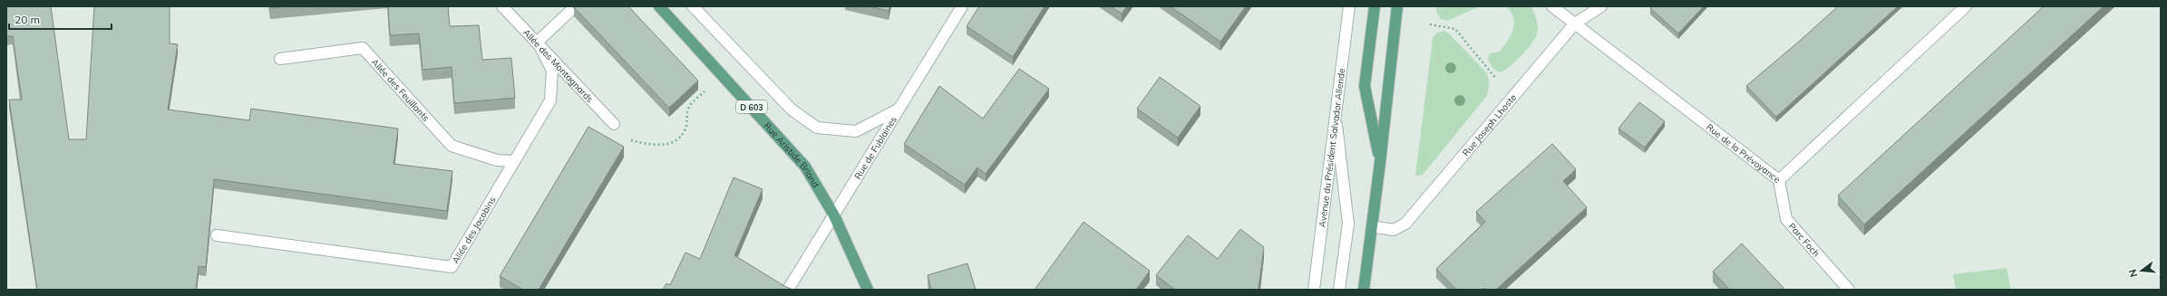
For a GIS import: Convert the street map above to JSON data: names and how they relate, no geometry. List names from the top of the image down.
{
  "streets": {
    "main road": ["D 603", "Rue Aristide Briand"],
    "street": [
      "Allée des Montagnards",
      "Allée des Feuillants",
      "Rue Joseph Lhoste",
      "Rue de Fublaines",
      "Avenue du Président Salvador Allende",
      "Rue de la Prévoyance",
      "Allée des Jacobins",
      "Parc Foch"
    ]
  },
  "crossings": [
    ["Allée des Montagnards", "Allée des Jacobins"],
    ["Allée des Feuillants", "Allée des Jacobins"],
    ["Rue Joseph Lhoste", "Rue de la Prévoyance"],
    ["Rue de Fublaines", "Rue Aristide Briand"],
    ["Rue de la Prévoyance", "Parc Foch"]
  ],
  "scale_bar": "20 m",
  "north": "left"
}
